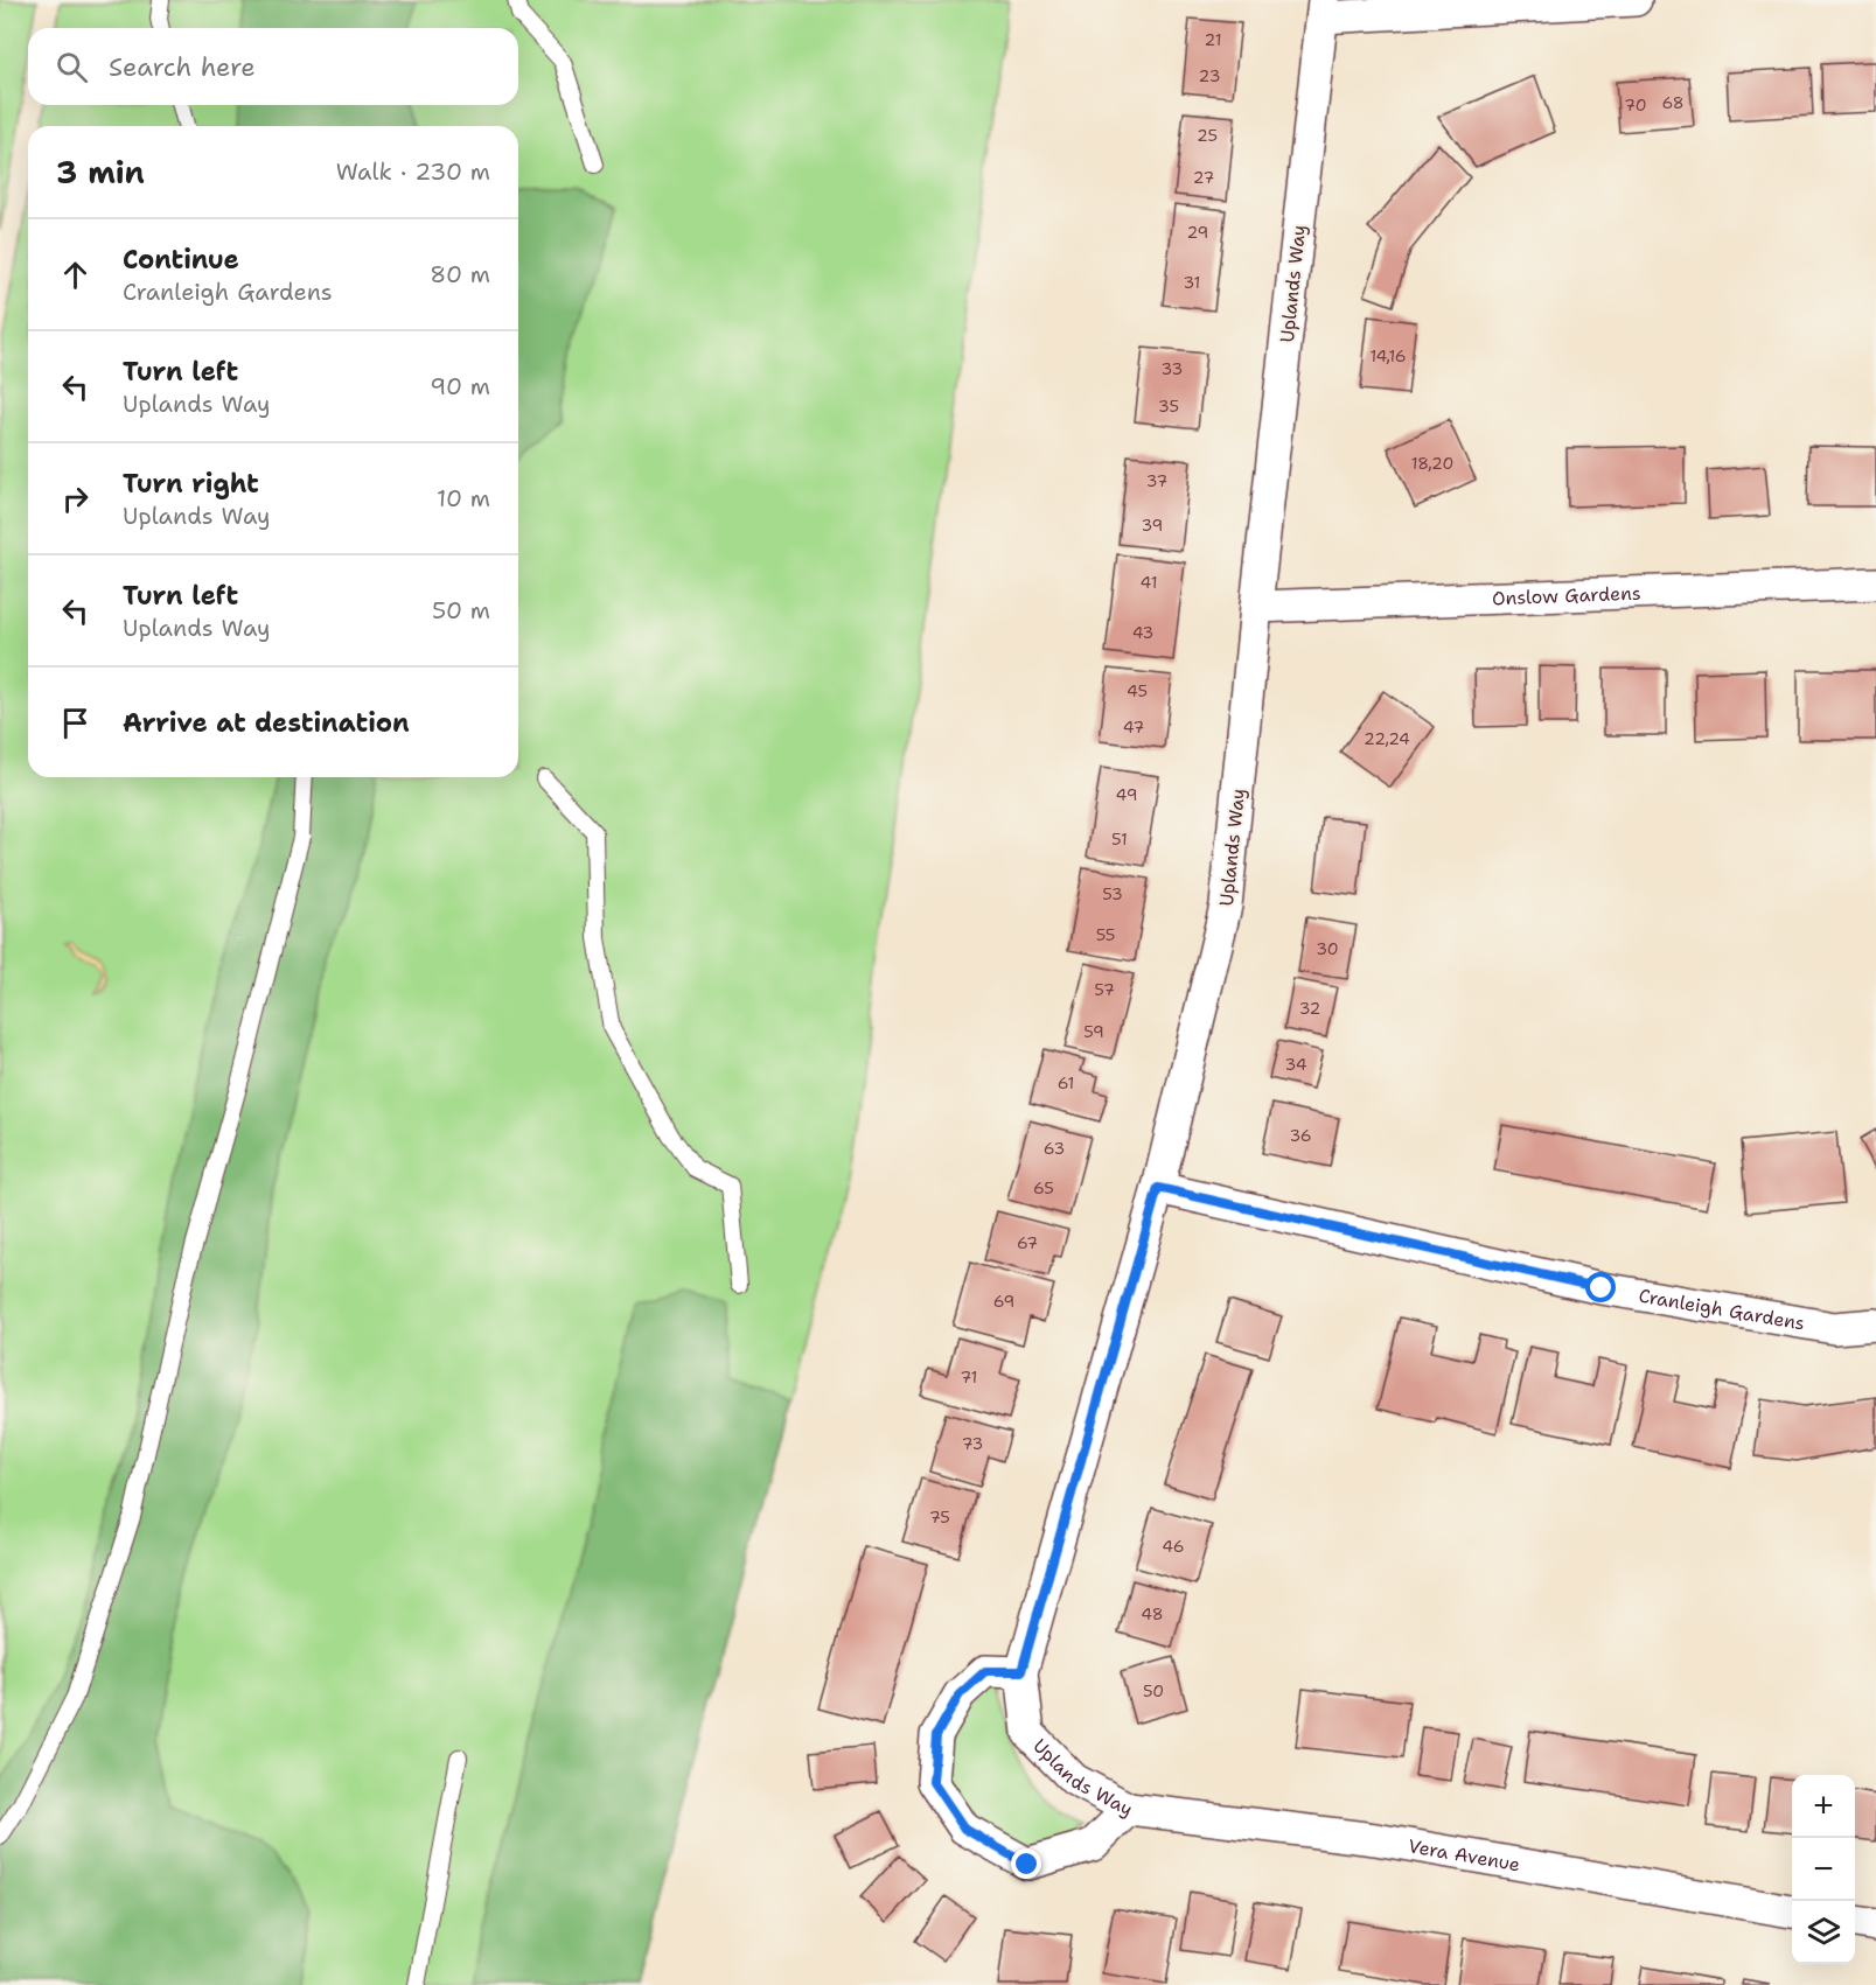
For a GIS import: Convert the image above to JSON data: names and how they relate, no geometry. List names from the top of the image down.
{
  "streets": {
    "street": [
      "Uplands Way",
      "Onslow Gardens",
      "Cranleigh Gardens",
      "Vera Avenue"
    ]
  },
  "crossings": [
    ["Uplands Way", "Onslow Gardens"],
    ["Uplands Way", "Cranleigh Gardens"],
    ["Uplands Way", "Vera Avenue"]
  ],
  "house_numbers": [
    "21",
    "23",
    "68",
    "70",
    "25",
    "27",
    "29",
    "31",
    "14,16",
    "33",
    "35",
    "18,20",
    "37",
    "39",
    "41",
    "43",
    "45",
    "47",
    "22,24",
    "49",
    "51",
    "53",
    "55",
    "30",
    "57",
    "32",
    "59",
    "34",
    "61",
    "36",
    "63",
    "65",
    "67",
    "69",
    "71",
    "73",
    "75",
    "46",
    "48",
    "50"
  ],
  "page": {
    "search": "Search here",
    "heading": ["3 min", "Walk · 230 m"],
    "list": [
      ["Continue", "Cranleigh Gardens", "80 m"],
      ["Turn left", "Uplands Way", "90 m"],
      ["Turn right", "Uplands Way", "10 m"],
      ["Turn left", "Uplands Way", "50 m"],
      "Arrive at destination"
    ],
    "map_buttons": ["+", "−"]
  }
}
